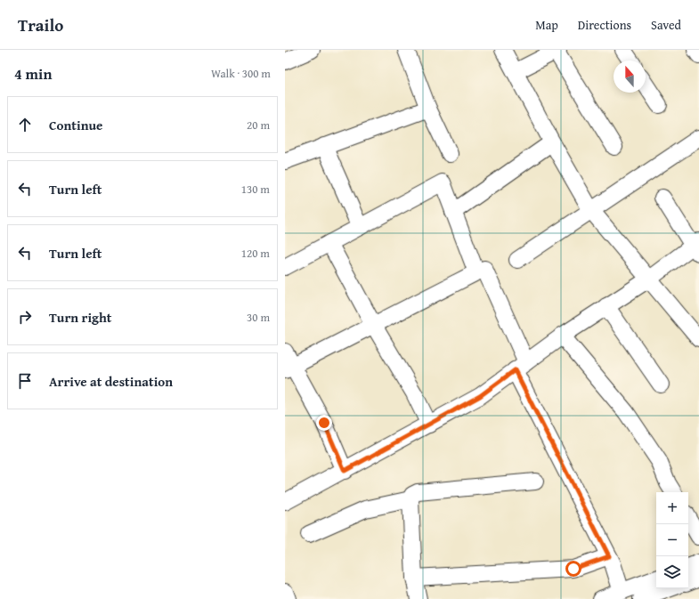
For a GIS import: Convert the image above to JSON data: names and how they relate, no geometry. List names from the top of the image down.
{
  "north": "top",
  "page": {
    "header": "Trailo",
    "nav": ["Map", "Directions", "Saved"],
    "heading": ["4 min", "Walk · 300 m"],
    "list": [
      ["Continue", "20 m"],
      ["Turn left", "130 m"],
      ["Turn left", "120 m"],
      ["Turn right", "30 m"],
      "Arrive at destination"
    ],
    "map_buttons": ["+", "−"]
  }
}
